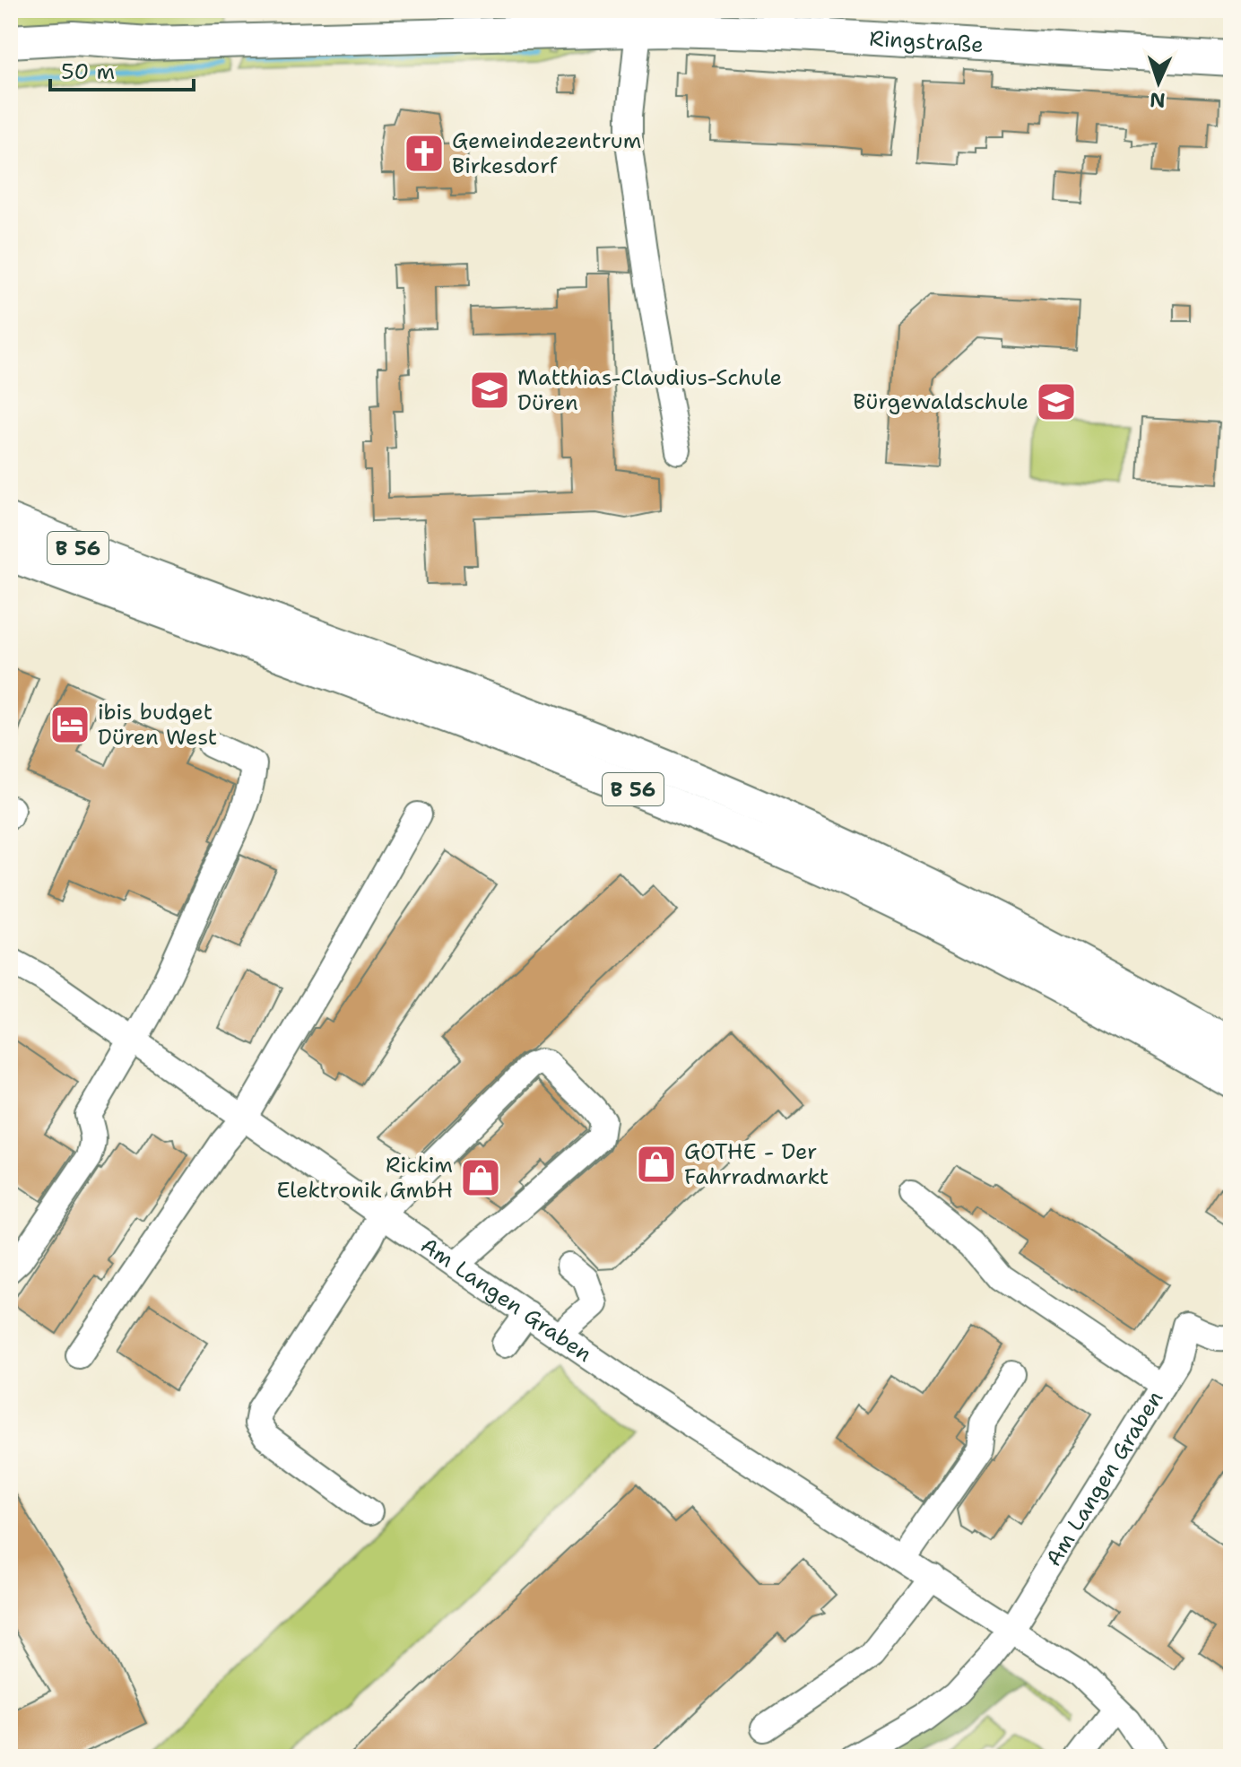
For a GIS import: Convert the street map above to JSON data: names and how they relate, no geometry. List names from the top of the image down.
{
  "streets": {
    "main road": ["Ringstraße", "B 56"],
    "street": ["Am Langen Graben"]
  },
  "places": {
    "church": ["Gemeindezentrum Birkesdorf"],
    "school or university": ["Matthias-Claudius-Schule Düren", "Bürgewaldschule"],
    "hotel": ["ibis budget Düren West"],
    "shop": ["GOTHE - Der Fahrradmarkt", "Rickim Elektronik GmbH"]
  },
  "scale_bar": "50 m",
  "north": "bottom"
}
